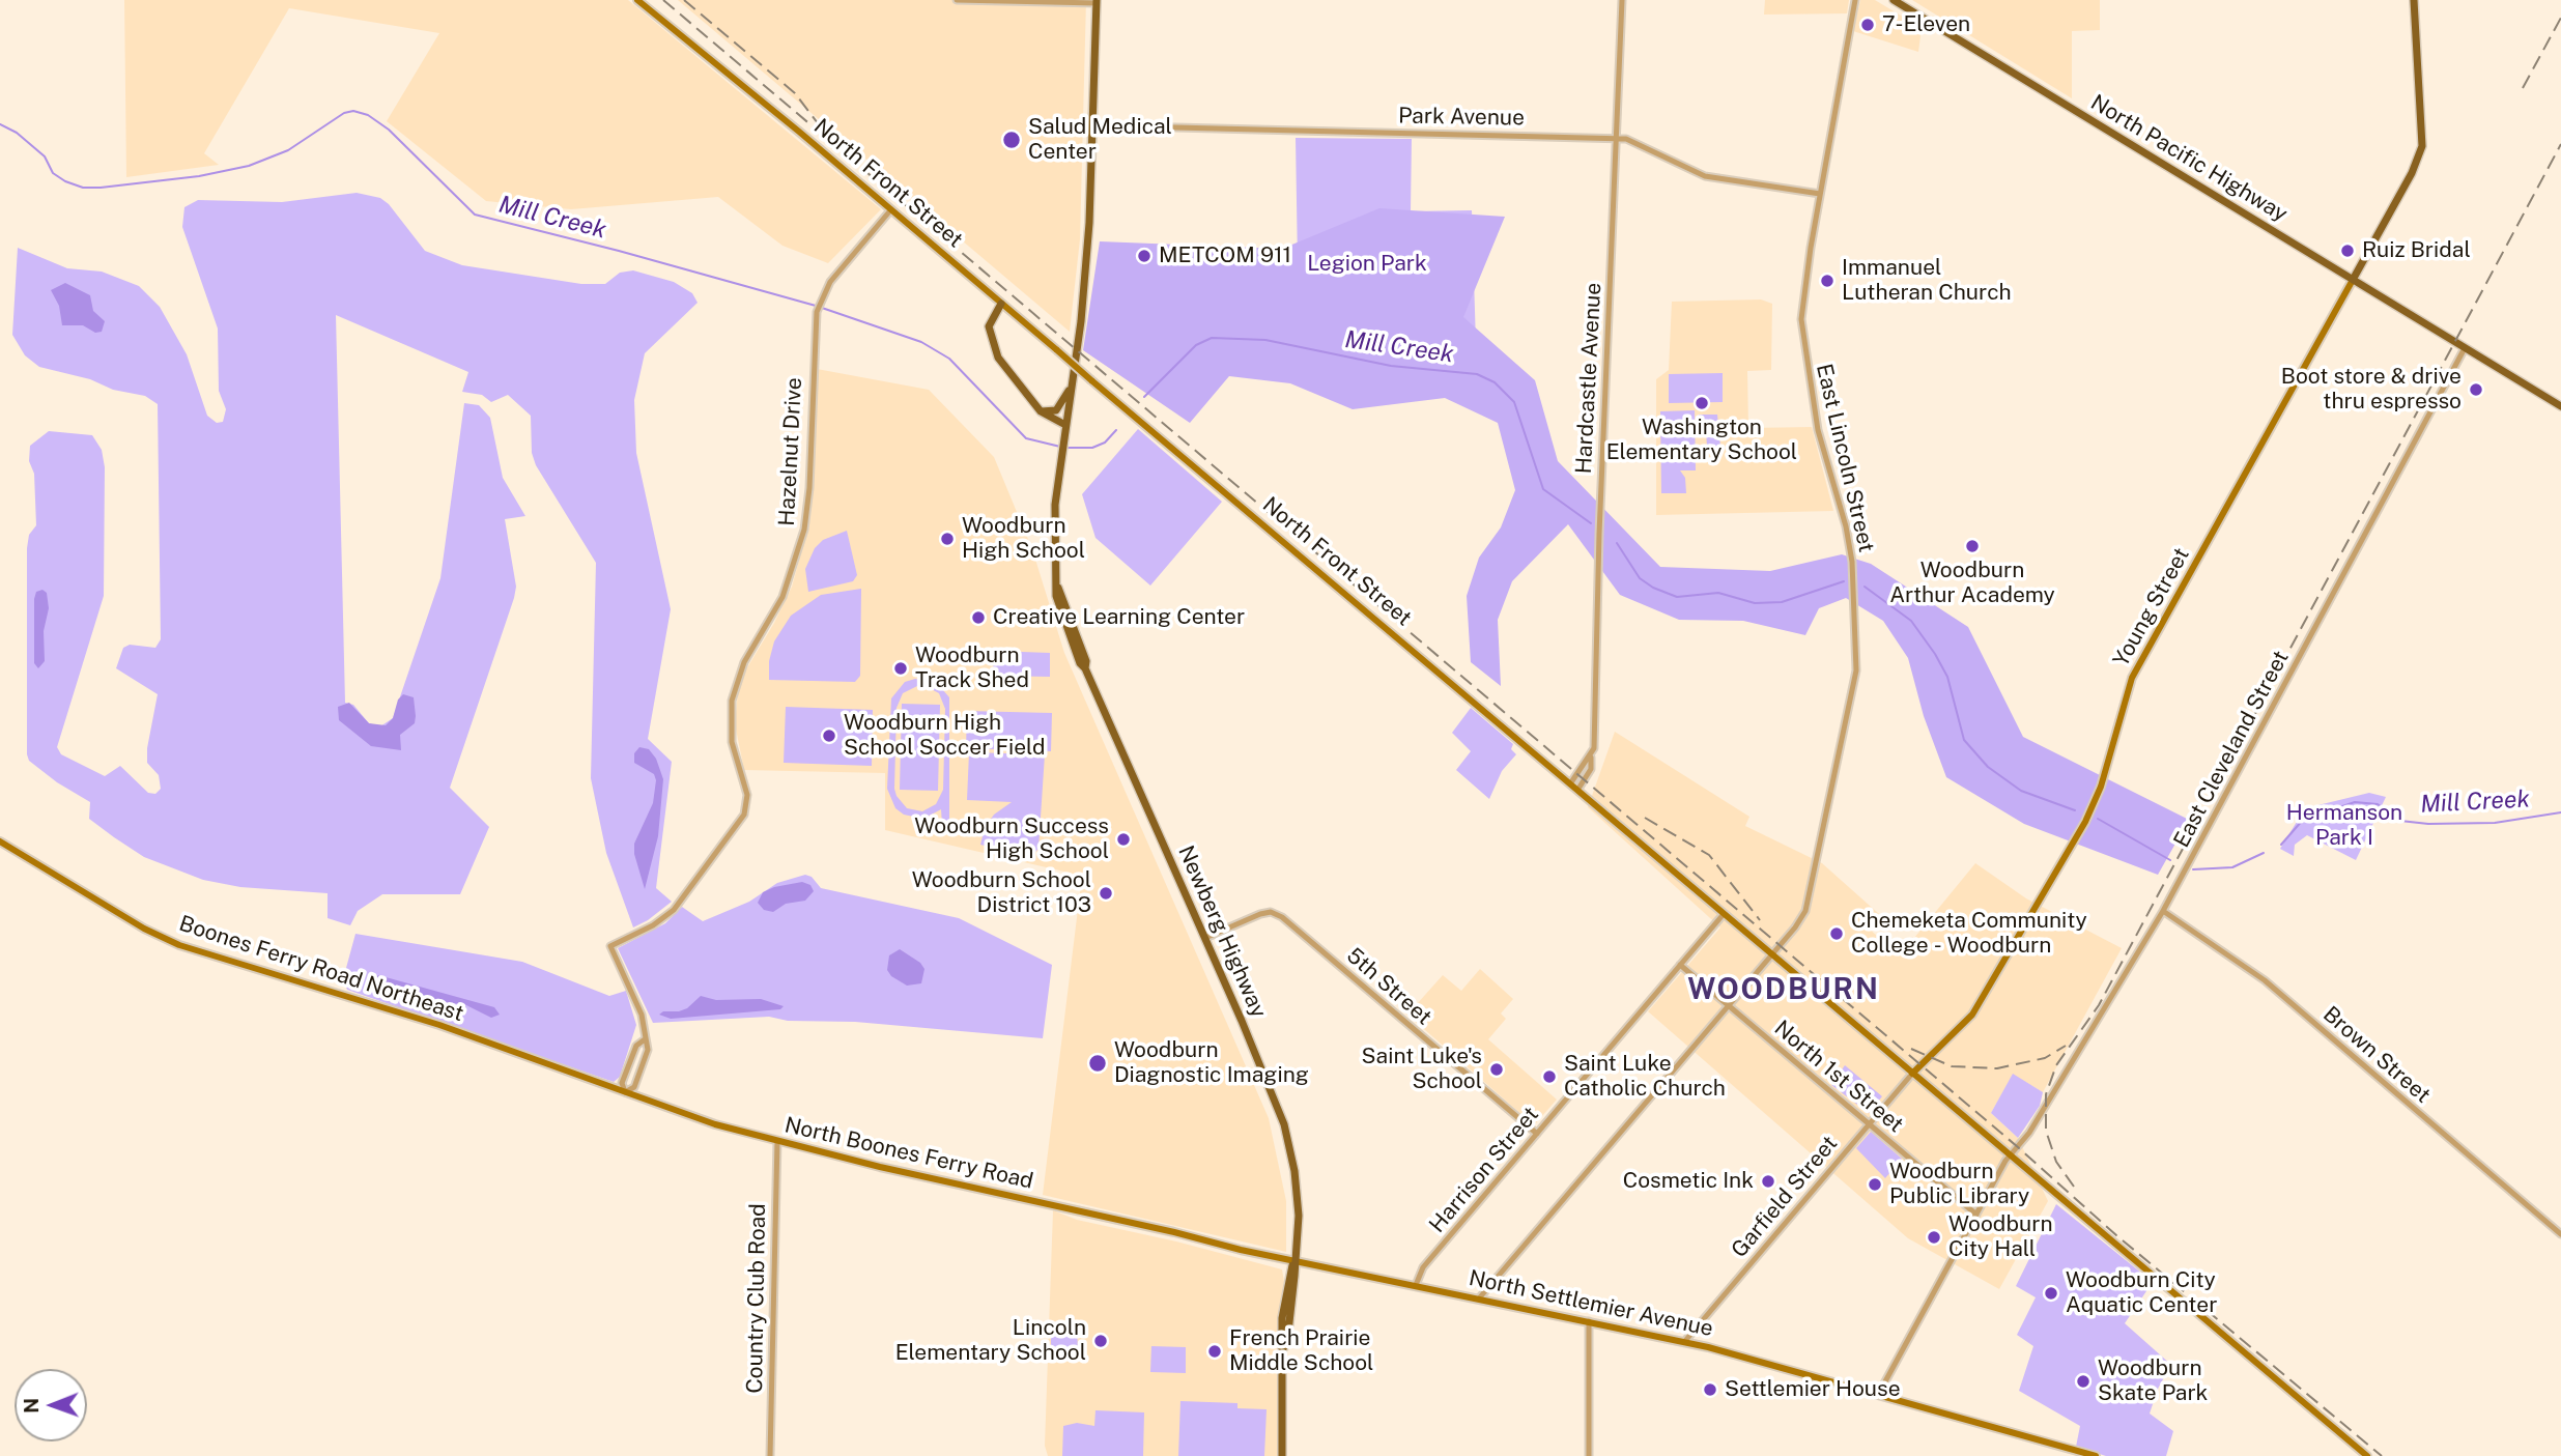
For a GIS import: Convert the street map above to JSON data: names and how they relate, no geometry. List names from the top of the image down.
{
  "streets": {
    "main road": [
      "North Pacific Highway",
      "North Front Street",
      "Young Street",
      "Newberg Highway",
      "Boones Ferry Road Northeast",
      "North Boones Ferry Road",
      "North Settlemier Avenue"
    ],
    "street": [
      "Park Avenue",
      "Hardcastle Avenue",
      "Hazelnut Drive",
      "East Lincoln Street",
      "East Cleveland Street",
      "5th Street",
      "Brown Street",
      "North 1st Street",
      "Harrison Street",
      "Garfield Street",
      "Country Club Road"
    ]
  },
  "crossings": [
    ["Park Avenue", "Hardcastle Avenue"],
    ["Park Avenue", "East Lincoln Street"],
    ["Park Avenue", "Newberg Highway"],
    ["North Pacific Highway", "Young Street"],
    ["North Pacific Highway", "East Cleveland Street"],
    ["North Front Street", "Hardcastle Avenue"],
    ["North Front Street", "Hazelnut Drive"],
    ["North Front Street", "East Lincoln Street"],
    ["North Front Street", "Young Street"],
    ["North Front Street", "East Cleveland Street"],
    ["North Front Street", "Harrison Street"],
    ["North Front Street", "Garfield Street"],
    ["East Lincoln Street", "North 1st Street"],
    ["East Lincoln Street", "North Settlemier Avenue"],
    ["Young Street", "Garfield Street"],
    ["East Cleveland Street", "Brown Street"],
    ["East Cleveland Street", "North 1st Street"],
    ["East Cleveland Street", "North Settlemier Avenue"],
    ["Newberg Highway", "5th Street"],
    ["Newberg Highway", "North Boones Ferry Road"],
    ["Newberg Highway", "North Settlemier Avenue"],
    ["Boones Ferry Road Northeast", "North Boones Ferry Road"],
    ["5th Street", "Harrison Street"],
    ["North 1st Street", "Harrison Street"],
    ["North 1st Street", "Garfield Street"],
    ["North Boones Ferry Road", "Country Club Road"],
    ["North Boones Ferry Road", "North Settlemier Avenue"],
    ["Harrison Street", "North Settlemier Avenue"],
    ["Garfield Street", "North Settlemier Avenue"]
  ],
  "districts": ["WOODBURN"],
  "water": ["Mill Creek"],
  "parks": ["Legion Park", "Hermanson Park I"],
  "places": [
    "7-Eleven",
    "Salud Medical Center",
    "Ruiz Bridal",
    "METCOM 911",
    "Immanuel Lutheran Church",
    "Boot store & drive thru espresso",
    "Washington Elementary School",
    "Woodburn High School",
    "Woodburn Arthur Academy",
    "Creative Learning Center",
    "Woodburn Track Shed",
    "Woodburn High School Soccer Field",
    "Woodburn Success High School",
    "Woodburn School District 103",
    "Chemeketa Community College - Woodburn",
    "Woodburn Diagnostic Imaging",
    "Saint Luke's School",
    "Saint Luke Catholic Church",
    "Cosmetic Ink",
    "Woodburn Public Library",
    "Woodburn City Hall",
    "Woodburn City Aquatic Center",
    "Lincoln Elementary School",
    "French Prairie Middle School",
    "Woodburn Skate Park",
    "Settlemier House"
  ],
  "north": "left"
}
